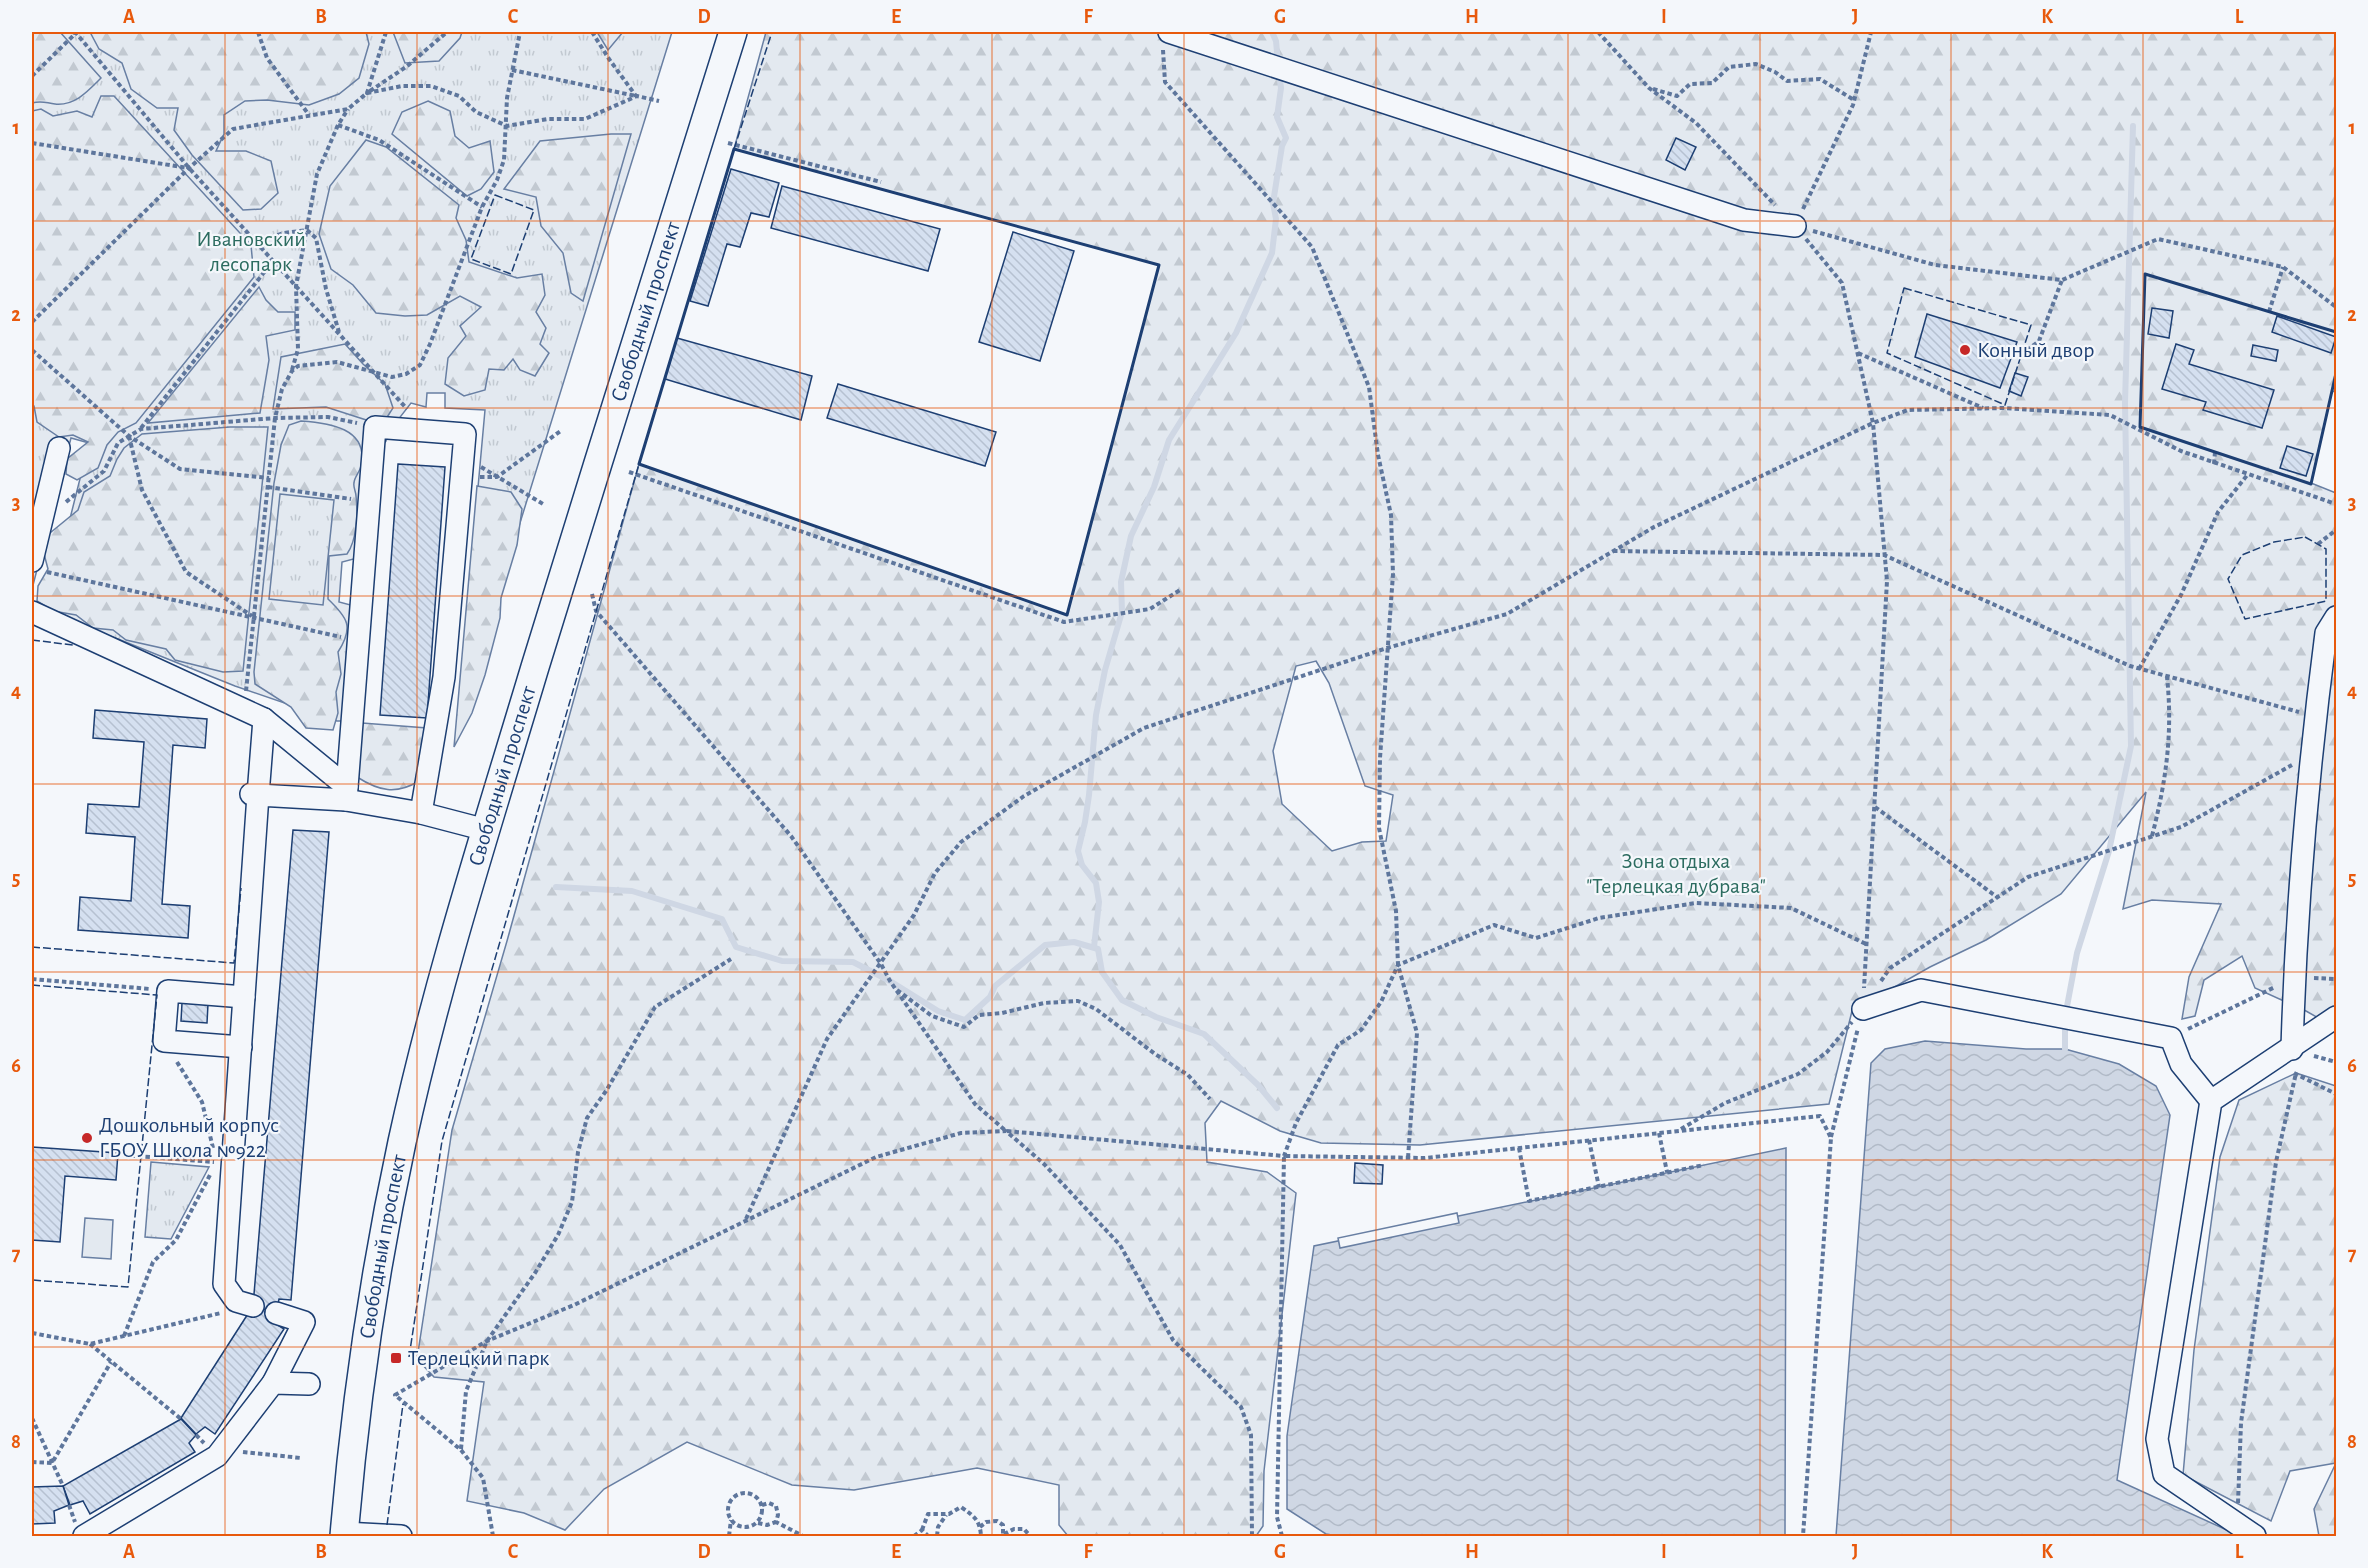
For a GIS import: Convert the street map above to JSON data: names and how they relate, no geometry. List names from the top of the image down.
{
  "streets": {
    "main road": ["Свободный проспект"]
  },
  "parks": ["Ивановский лесопарк", "Зона отдыха \"Терлецкая дубрава\""],
  "places": {
    "other": ["Конный двор", "Дошкольный корпус ГБОУ Школа №922"],
    "transit": ["Терлецкий парк"]
  },
  "grid": {
    "columns": [
      "A",
      "B",
      "C",
      "D",
      "E",
      "F",
      "G",
      "H",
      "I",
      "J",
      "K",
      "L"
    ],
    "rows": [
      "1",
      "2",
      "3",
      "4",
      "5",
      "6",
      "7",
      "8"
    ]
  }
}
